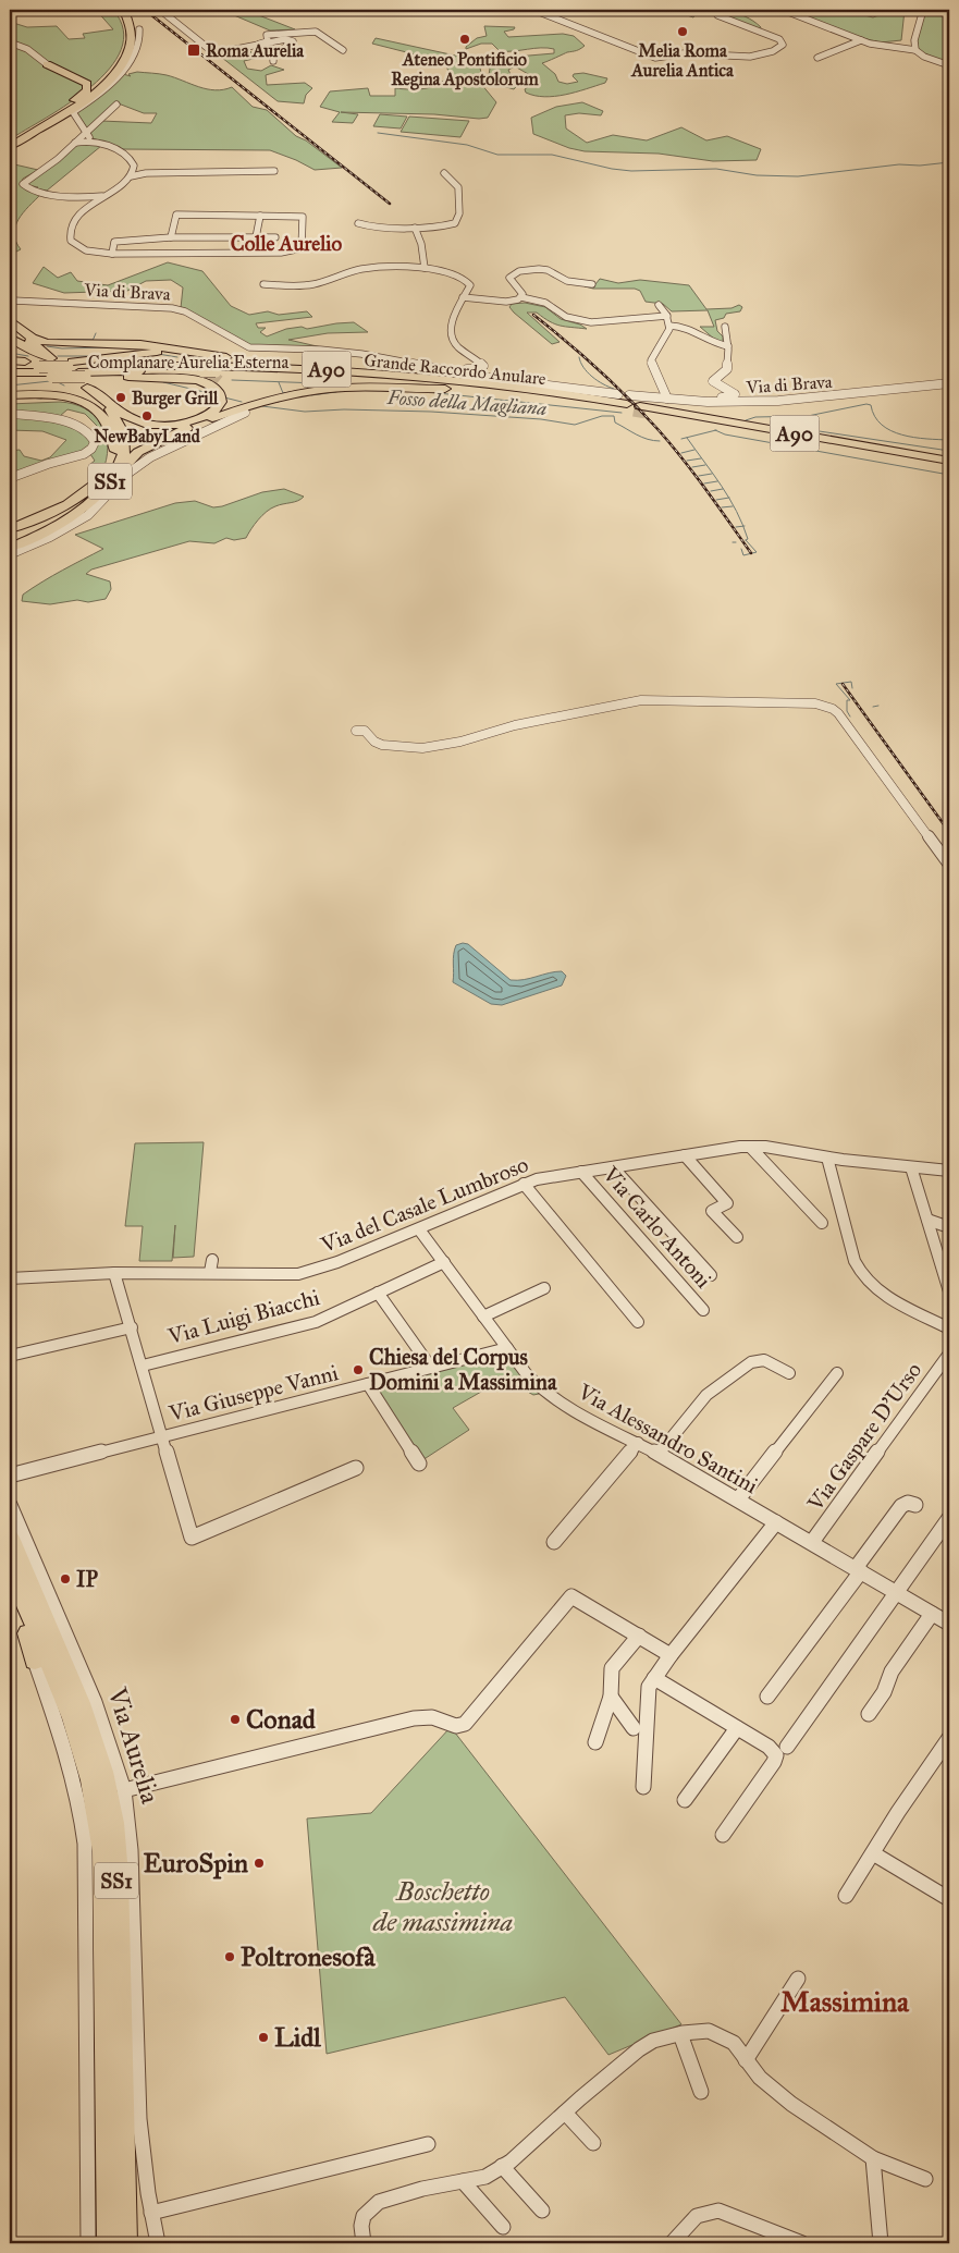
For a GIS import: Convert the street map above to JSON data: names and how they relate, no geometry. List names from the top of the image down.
{
  "streets": {
    "highway": [
      "Complanare Aurelia Esterna",
      "A90",
      "Grande Raccordo Anulare",
      "SS1",
      "Via Aurelia"
    ],
    "street": [
      "Via di Brava",
      "Via del Casale Lumbroso",
      "Via Carlo Antoni",
      "Via Luigi Biacchi",
      "Via Giuseppe Vanni",
      "Via Gaspare D'Urso",
      "Via Alessandro Santini"
    ]
  },
  "crossings": [
    ["Via di Brava", "Grande Raccordo Anulare"],
    ["Complanare Aurelia Esterna", "Grande Raccordo Anulare"],
    ["Complanare Aurelia Esterna", "SS1"],
    ["Grande Raccordo Anulare", "SS1"],
    ["Via del Casale Lumbroso", "Via Carlo Antoni"],
    ["Via del Casale Lumbroso", "Via Alessandro Santini"],
    ["Via Luigi Biacchi", "Via Alessandro Santini"],
    ["Via Giuseppe Vanni", "Via Alessandro Santini"],
    ["Via Gaspare D'Urso", "Via Alessandro Santini"]
  ],
  "districts": ["Colle Aurelio", "Massimina"],
  "water": ["Fosso della Magliana"],
  "parks": ["Boschetto de massimina"],
  "places": {
    "other": [
      "Melia Roma Aurelia Antica",
      "Ateneo Pontificio Regina Apostolorum",
      "Burger Grill",
      "NewBabyLand",
      "Chiesa del Corpus Domini a Massimina",
      "IP",
      "Conad",
      "EuroSpin",
      "Poltronesofà",
      "Lidl"
    ],
    "transit": ["Roma Aurelia"]
  }
}
